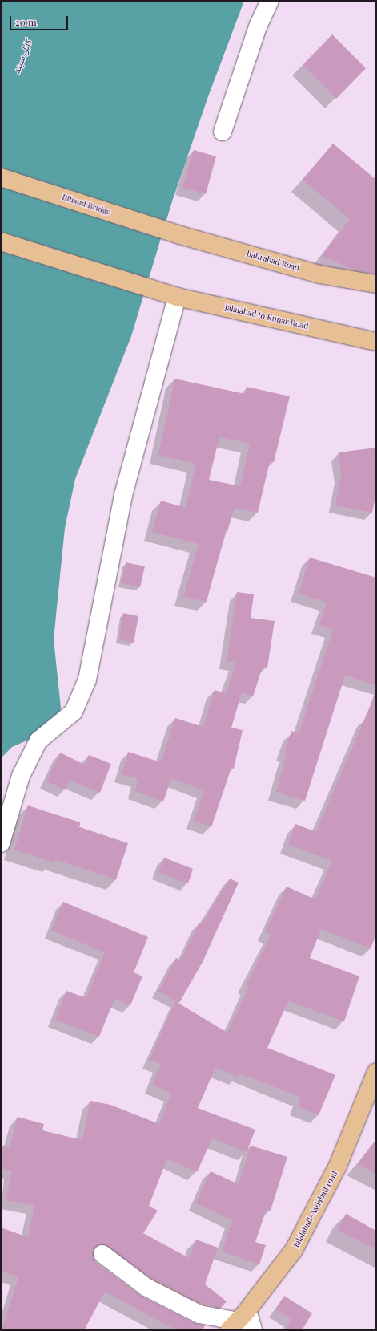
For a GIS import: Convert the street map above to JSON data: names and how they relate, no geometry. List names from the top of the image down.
{
  "streets": {
    "main road": [
      "Bihsud Bridge",
      "Bahrabad Road",
      "Jalalabad to Kunar Road",
      "Jalalabad-Asdabad road"
    ]
  },
  "crossings": [
    ["Bihsud Bridge", "Bahrabad Road"]
  ],
  "water": ["کابل سيند"],
  "scale_bar": "20 m"
}
